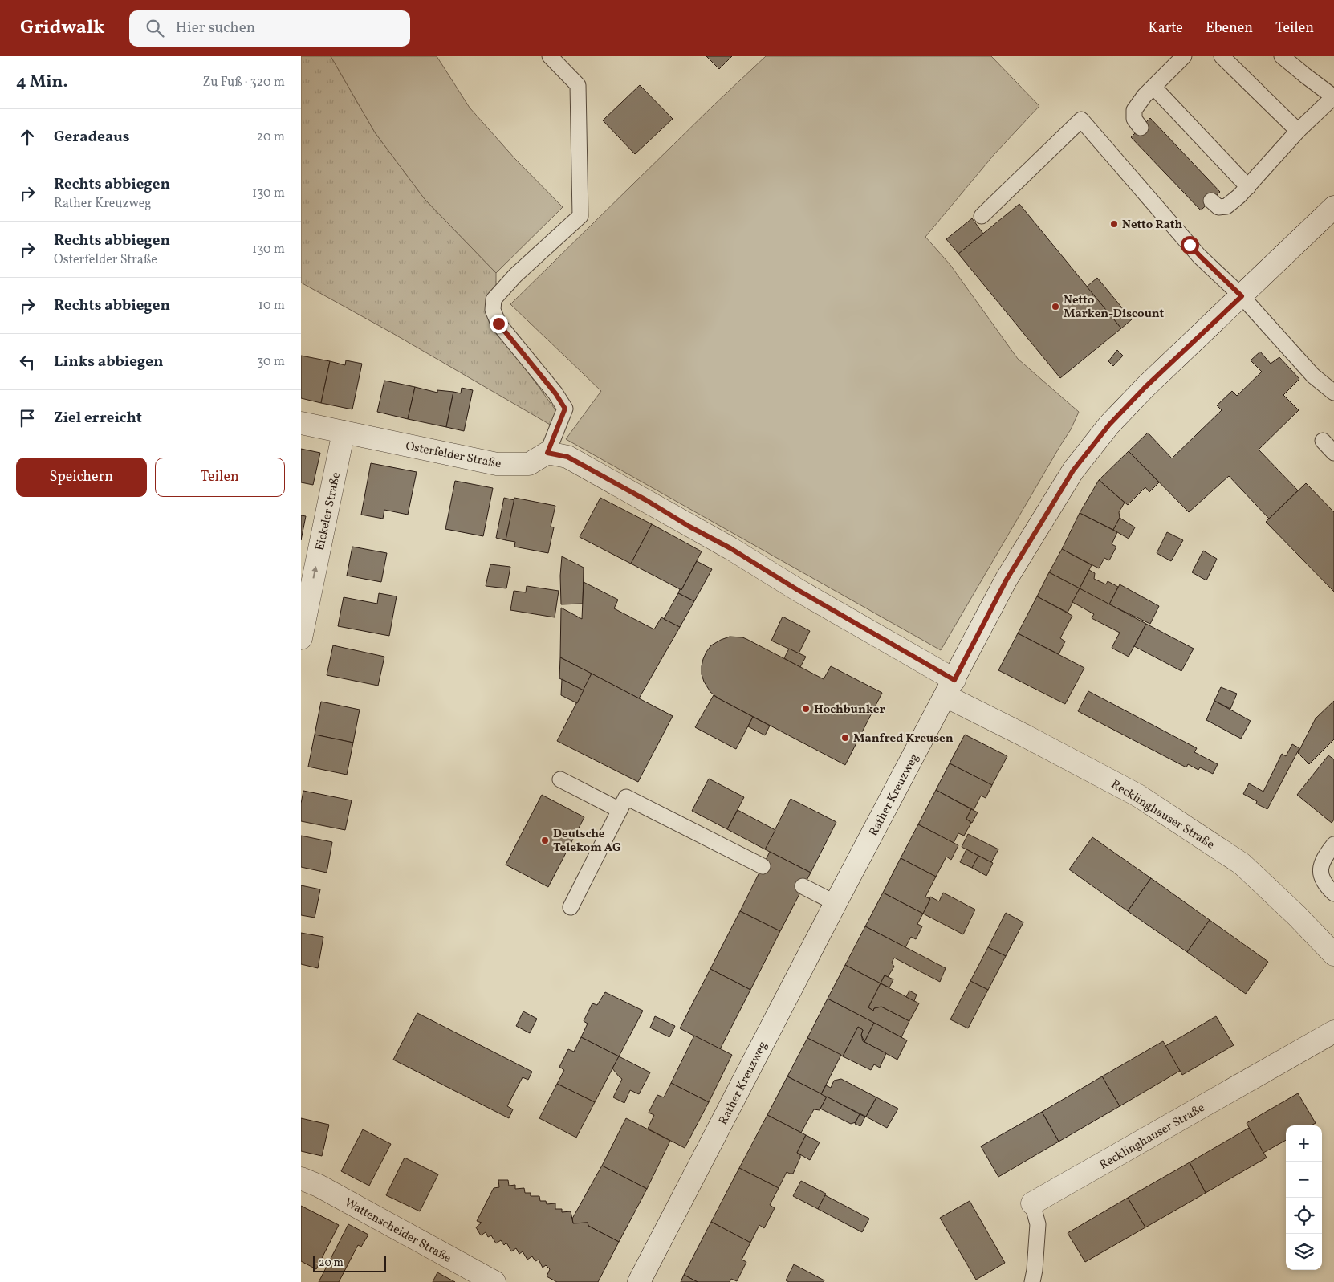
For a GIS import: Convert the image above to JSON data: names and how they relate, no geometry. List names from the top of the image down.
{
  "streets": {
    "street": [
      "Osterfelder Straße",
      "Eickeler Straße",
      "Rather Kreuzweg",
      "Recklinghauser Straße",
      "Wattenscheider Straße"
    ]
  },
  "crossings": [
    ["Osterfelder Straße", "Eickeler Straße"],
    ["Rather Kreuzweg", "Recklinghauser Straße"]
  ],
  "one_way": ["Eickeler Straße"],
  "places": [
    "Netto Rath",
    "Netto Marken-Discount",
    "Hochbunker",
    "Manfred Kreusen",
    "Deutsche Telekom AG"
  ],
  "scale_bar": "20 m",
  "page": {
    "header": "Gridwalk",
    "search": "Hier suchen",
    "nav": ["Karte", "Ebenen", "Teilen"],
    "heading": ["4 Min.", "Zu Fuß · 320 m"],
    "list": [
      ["Geradeaus", "20 m"],
      ["Rechts abbiegen", "Rather Kreuzweg", "130 m"],
      ["Rechts abbiegen", "Osterfelder Straße", "130 m"],
      ["Rechts abbiegen", "10 m"],
      ["Links abbiegen", "30 m"],
      "Ziel erreicht"
    ],
    "buttons": ["Speichern", "Teilen"],
    "map_buttons": ["+", "−"],
    "scale": "20 m"
  }
}
